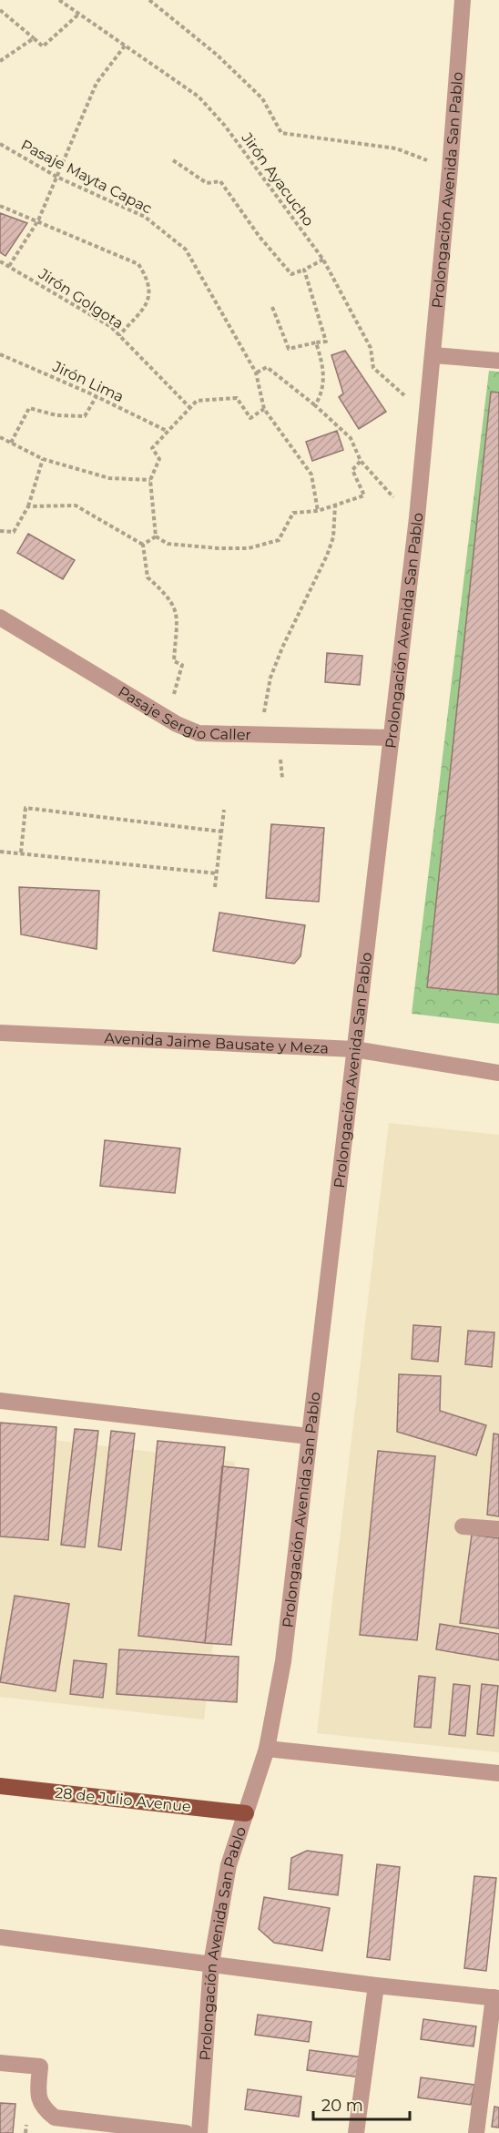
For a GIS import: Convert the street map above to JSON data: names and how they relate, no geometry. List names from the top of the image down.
{
  "streets": {
    "main road": ["28 de Julio Avenue"],
    "street": ["Prolongación Avenida San Pablo", "Pasaje Sergio Caller", "Avenida Jaime Bausate y Meza"],
    "path": [
      "Pasaje Mayta Capac",
      "Jirón Ayacucho",
      "Jirón Golgota",
      "Jirón Lima"
    ]
  },
  "crossings": [
    ["Jirón Ayacucho", "Prolongación Avenida San Pablo"],
    ["Prolongación Avenida San Pablo", "Pasaje Sergio Caller"],
    ["Prolongación Avenida San Pablo", "Avenida Jaime Bausate y Meza"],
    ["Prolongación Avenida San Pablo", "28 de Julio Avenue"]
  ],
  "scale_bar": "20 m"
}
